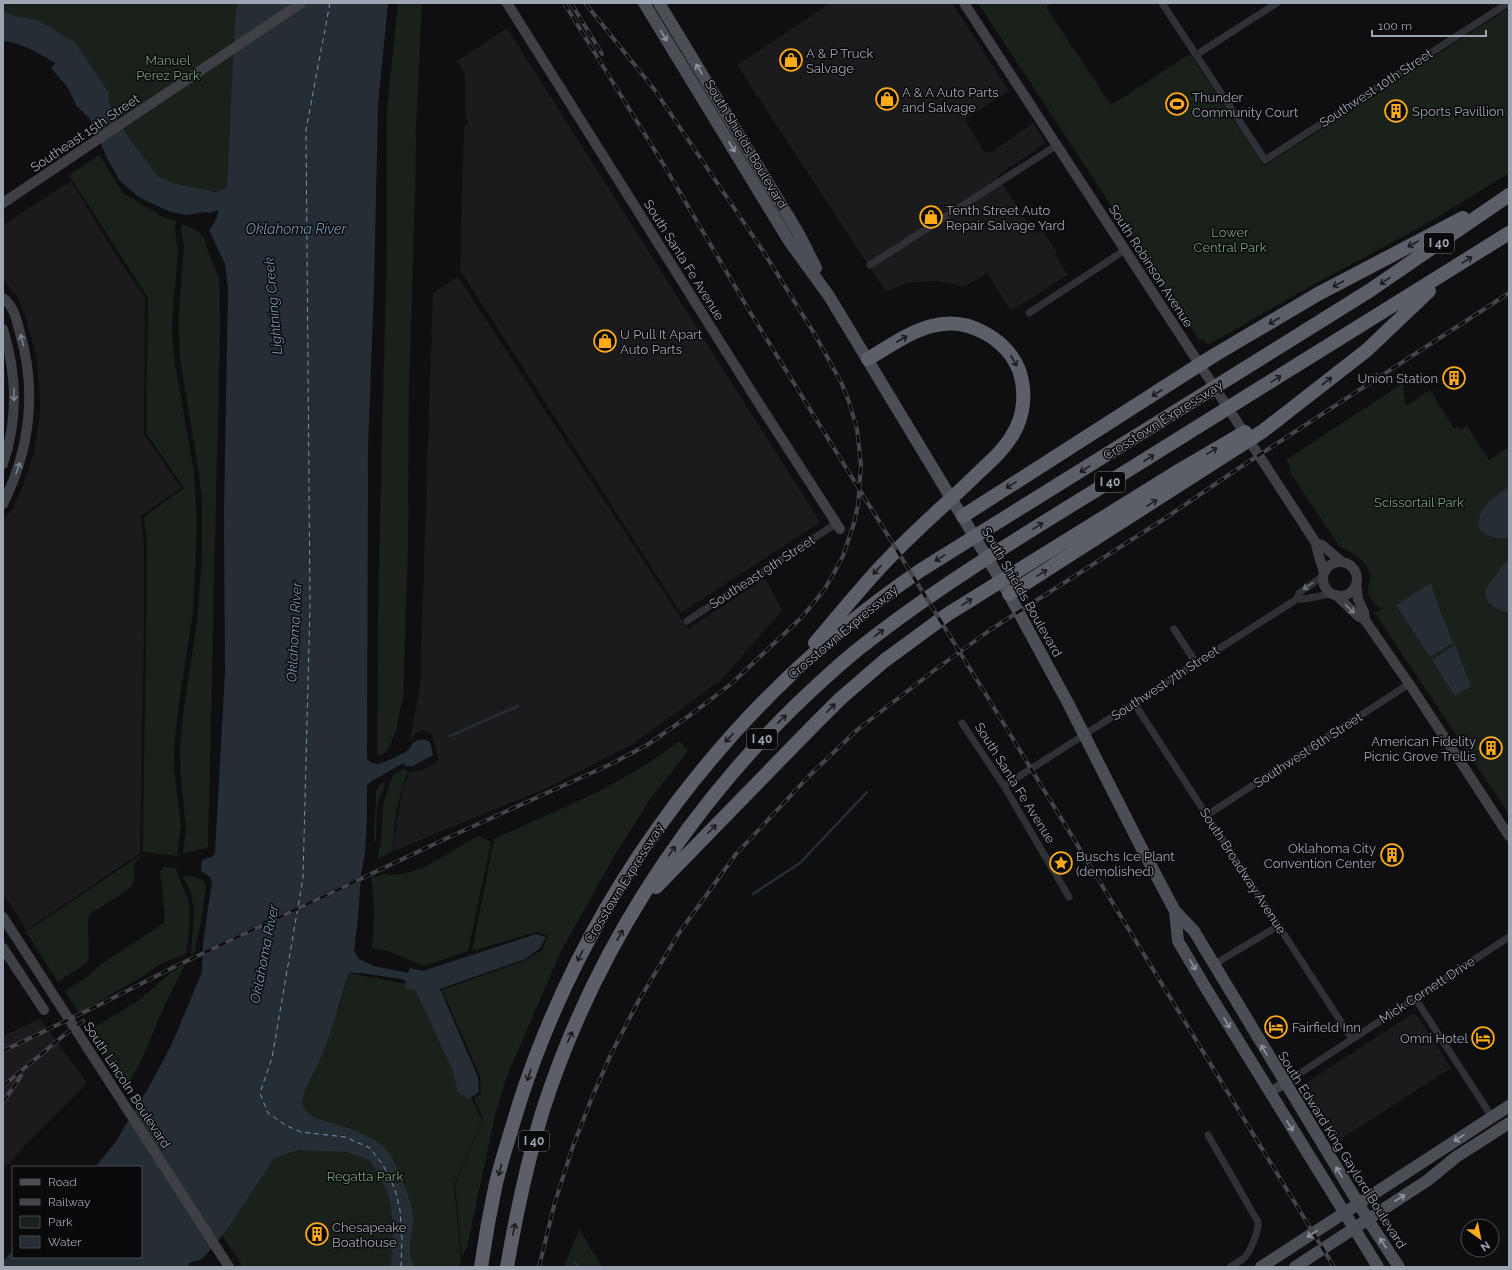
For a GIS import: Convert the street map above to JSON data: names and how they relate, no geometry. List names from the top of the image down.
{
  "streets": {
    "highway": ["I 40", "Crosstown Expressway"],
    "main road": [
      "Southeast 15th Street",
      "South Shields Boulevard",
      "South Santa Fe Avenue",
      "South Robinson Avenue",
      "South Lincoln Boulevard",
      "South Edward King Gaylord Boulevard"
    ],
    "street": [
      "Southwest 10th Street",
      "Southeast 9th Street",
      "Southwest 7th Street",
      "Southwest 6th Street",
      "South Broadway Avenue",
      "Mick Cornett Drive"
    ]
  },
  "crossings": [
    ["South Shields Boulevard", "South Edward King Gaylord Boulevard"],
    ["South Santa Fe Avenue", "Southeast 9th Street"],
    ["South Santa Fe Avenue", "Southwest 7th Street"],
    ["South Robinson Avenue", "Southwest 7th Street"],
    ["Southwest 7th Street", "South Broadway Avenue"],
    ["Southwest 6th Street", "South Broadway Avenue"],
    ["South Broadway Avenue", "Mick Cornett Drive"],
    ["Mick Cornett Drive", "South Edward King Gaylord Boulevard"]
  ],
  "water": ["Oklahoma River", "Lightning Creek"],
  "parks": [
    "Manuel Perez Park",
    "Lower Central Park",
    "Scissortail Park",
    "Regatta Park"
  ],
  "places": {
    "shop": [
      "A & P Truck Salvage",
      "A & A Auto Parts and Salvage",
      "Tenth Street Auto Repair Salvage Yard",
      "U Pull It Apart Auto Parts"
    ],
    "sports": ["Thunder Community Court"],
    "building": [
      "Sports Pavillion",
      "Union Station",
      "American Fidelity Picnic Grove Trellis",
      "Oklahoma City Convention Center",
      "Chesapeake Boathouse"
    ],
    "place": ["Buschs Ice Plant (demolished)"],
    "hotel": ["Fairfield Inn", "Omni Hotel"]
  },
  "legend": [
    "Road",
    "Railway",
    "Park",
    "Water"
  ],
  "scale_bar": "100 m",
  "north": "bottom right"
}
